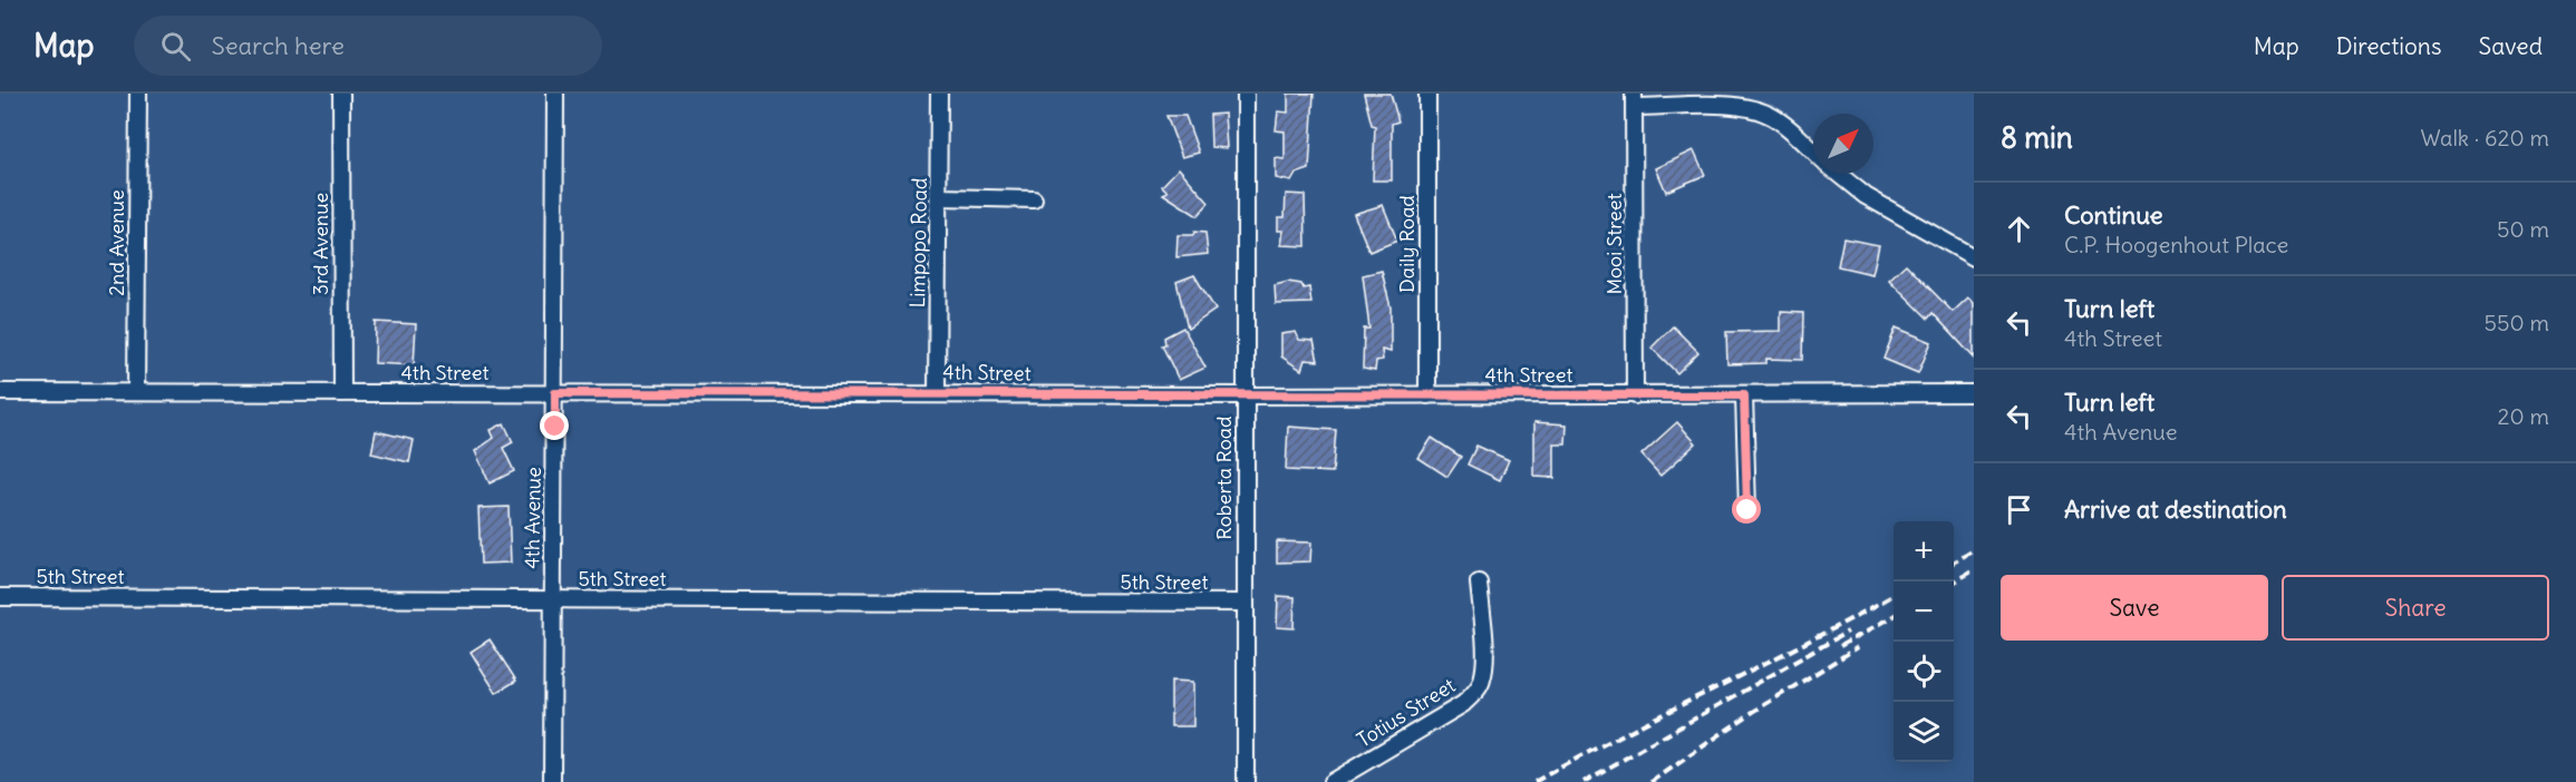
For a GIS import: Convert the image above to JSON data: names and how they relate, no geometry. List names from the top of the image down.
{
  "streets": {
    "street": [
      "2nd Avenue",
      "Limpopo Road",
      "3rd Avenue",
      "Daily Road",
      "Mooi Street",
      "4th Street",
      "Roberta Road",
      "4th Avenue",
      "5th Street",
      "Totius Street"
    ]
  },
  "crossings": [
    ["2nd Avenue", "4th Street"],
    ["Limpopo Road", "4th Street"],
    ["3rd Avenue", "4th Street"],
    ["Daily Road", "4th Street"],
    ["Mooi Street", "4th Street"],
    ["4th Street", "Roberta Road"],
    ["4th Street", "4th Avenue"],
    ["Roberta Road", "5th Street"],
    ["4th Avenue", "5th Street"]
  ],
  "north": "top right",
  "page": {
    "header": "Map",
    "search": "Search here",
    "nav": ["Map", "Directions", "Saved"],
    "heading": ["8 min", "Walk · 620 m"],
    "list": [
      ["Continue", "C.P. Hoogenhout Place", "50 m"],
      ["Turn left", "4th Street", "550 m"],
      ["Turn left", "4th Avenue", "20 m"],
      "Arrive at destination"
    ],
    "map_buttons": ["+", "−"],
    "buttons": ["Save", "Share"]
  }
}
